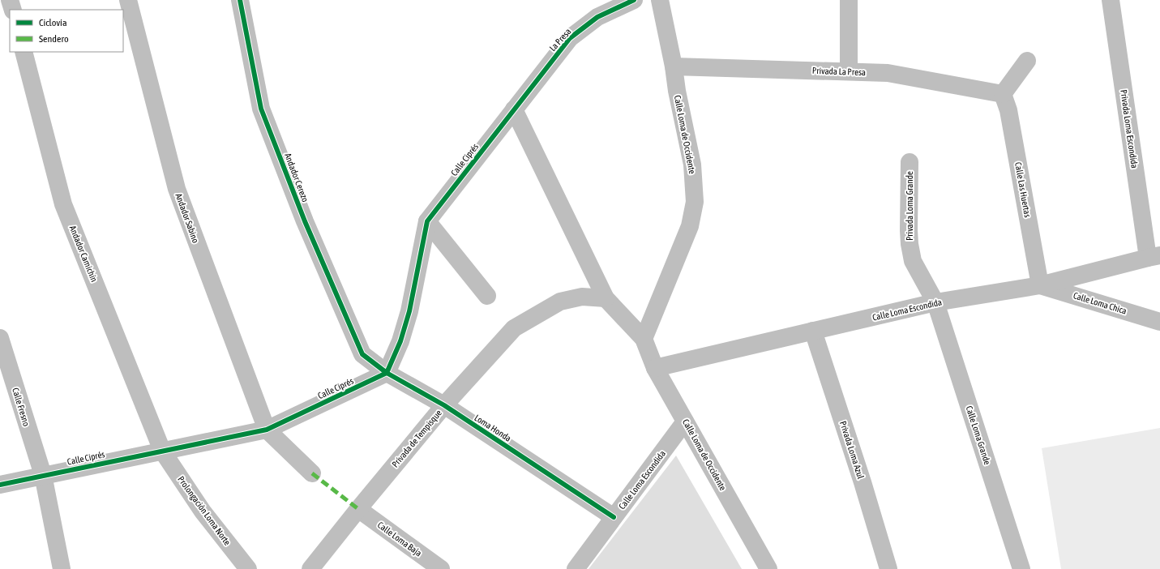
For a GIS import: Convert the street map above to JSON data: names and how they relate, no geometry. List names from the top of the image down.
{
  "streets": {
    "street": [
      "La Presa",
      "Privada La Presa",
      "Privada Loma Escondida",
      "Calle Loma de Occidente",
      "Calle Ciprés",
      "Andador Cerezo",
      "Calle Las Huertas",
      "Privada Loma Grande",
      "Andador Sabino",
      "Andador Camichín",
      "Calle Loma Chica",
      "Calle Loma Escondida",
      "Calle Fresno",
      "Loma Honda",
      "Calle Loma Grande",
      "Privada de Tempisque",
      "Privada Loma Azul",
      "Prolongación Loma Norte",
      "Calle Loma Baja"
    ]
  },
  "crossings": [
    ["La Presa", "Calle Loma de Occidente"],
    ["La Presa", "Calle Ciprés"],
    ["Privada La Presa", "Calle Loma de Occidente"],
    ["Privada La Presa", "Calle Las Huertas"],
    ["Privada Loma Escondida", "Calle Loma Escondida"],
    ["Calle Loma de Occidente", "Calle Ciprés"],
    ["Calle Loma de Occidente", "Calle Loma Escondida"],
    ["Calle Loma de Occidente", "Privada de Tempisque"],
    ["Calle Ciprés", "Andador Sabino"],
    ["Calle Ciprés", "Andador Camichín"],
    ["Calle Ciprés", "Calle Fresno"],
    ["Calle Ciprés", "Loma Honda"],
    ["Calle Ciprés", "Prolongación Loma Norte"],
    ["Andador Cerezo", "Loma Honda"],
    ["Calle Las Huertas", "Calle Loma Chica"],
    ["Calle Las Huertas", "Calle Loma Escondida"],
    ["Privada Loma Grande", "Calle Loma Escondida"],
    ["Privada Loma Grande", "Calle Loma Grande"],
    ["Andador Camichín", "Prolongación Loma Norte"],
    ["Calle Loma Chica", "Calle Loma Escondida"],
    ["Calle Loma Escondida", "Loma Honda"],
    ["Calle Loma Escondida", "Calle Loma Grande"],
    ["Calle Loma Escondida", "Privada Loma Azul"],
    ["Loma Honda", "Privada de Tempisque"],
    ["Privada de Tempisque", "Calle Loma Baja"]
  ],
  "legend": ["Ciclovía", "Sendero"]
}
